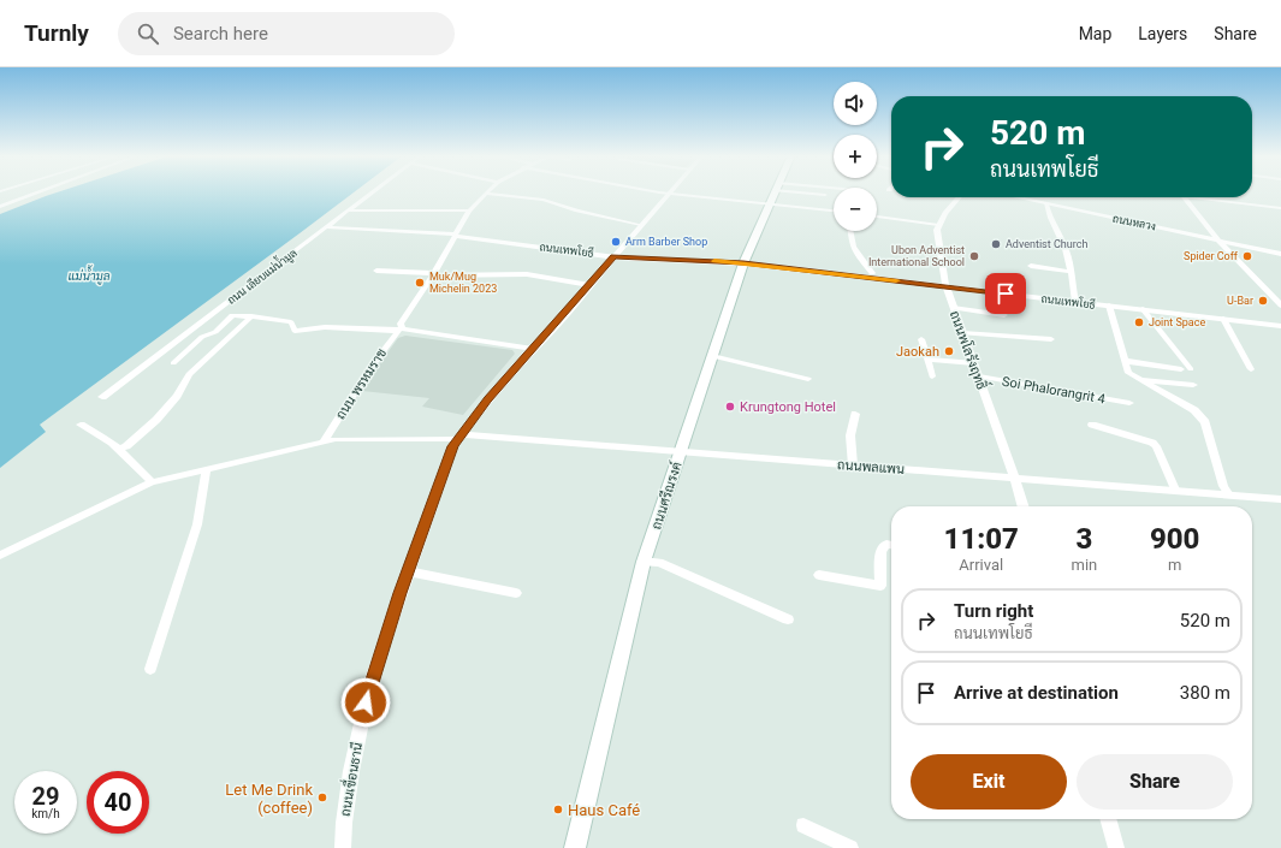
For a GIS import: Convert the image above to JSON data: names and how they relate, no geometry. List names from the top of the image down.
{
  "streets": {
    "main road": ["ถนนศรีณรงค์"],
    "street": [
      "ถนนหลวง",
      "ถนนเทพโยธี",
      "ถนน เลียบแม่น้ำมูล",
      "ถนนพโลรังฤทธิ์",
      "ถนน พรหมราช",
      "Soi Phalorangrit 4",
      "ถนนพลแพน",
      "ถนนเขื่อนธานี"
    ]
  },
  "crossings": [
    ["ถนนเทพโยธี", "ถนน เลียบแม่น้ำมูล"],
    ["ถนนเทพโยธี", "ถนนพโลรังฤทธิ์"],
    ["ถนนเทพโยธี", "ถนน พรหมราช"],
    ["ถนนเทพโยธี", "ถนนศรีณรงค์"],
    ["ถนนเทพโยธี", "ถนนเขื่อนธานี"],
    ["ถนนพโลรังฤทธิ์", "Soi Phalorangrit 4"],
    ["ถนนพโลรังฤทธิ์", "ถนนพลแพน"],
    ["ถนนพลแพน", "ถนนศรีณรงค์"],
    ["ถนนพลแพน", "ถนนเขื่อนธานี"]
  ],
  "water": ["แม่น้ำมูล"],
  "places": [
    "Arm Barber Shop",
    "Adventist Church",
    "Ubon Adventist International School",
    "Spider Coff",
    "Muk/Mug Michelin 2023",
    "U-Bar",
    "Joint Space",
    "Jaokah",
    "Krungtong Hotel",
    "Let Me Drink (coffee)",
    "Haus Café"
  ],
  "page": {
    "header": "Turnly",
    "search": "Search here",
    "nav": ["Map", "Layers", "Share"],
    "map_buttons": ["+", "−"],
    "turn": ["520 m", "ถนนเทพโยธี"],
    "eta": [
      "11:07",
      "Arrival",
      "3",
      "min",
      "900",
      "m"
    ],
    "list": [
      {
        "name": "Turn right",
        "note": "ถนนเทพโยธี",
        "value": "520 m"
      },
      {
        "name": "Arrive at destination",
        "value": "380 m"
      }
    ],
    "buttons": ["Exit", "Share"],
    "speed": "29 km/h",
    "limit": "40"
  }
}
